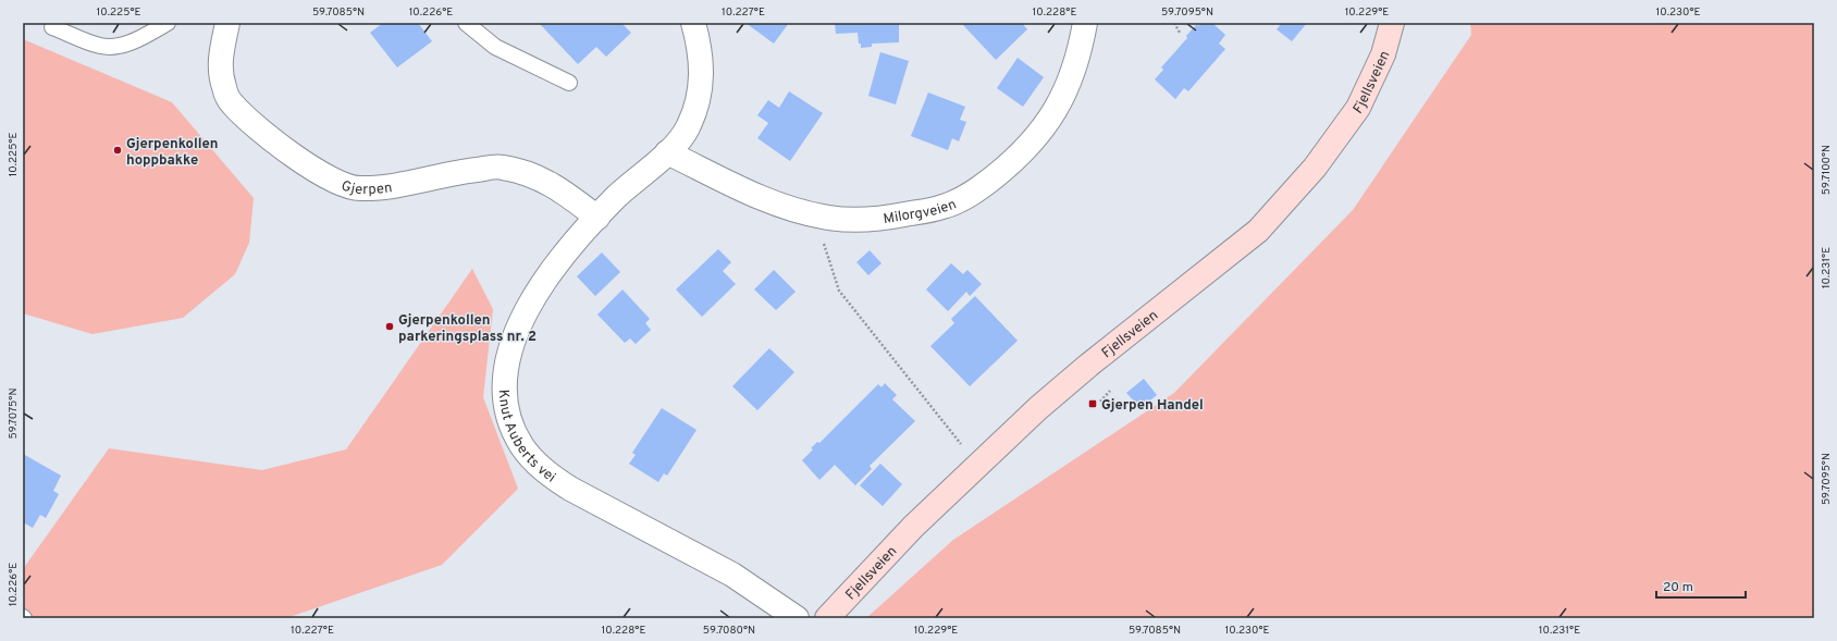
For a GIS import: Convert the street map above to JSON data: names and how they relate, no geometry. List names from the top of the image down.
{
  "streets": {
    "main road": ["Fjellsveien"],
    "street": ["Gjerpen", "Milorgveien", "Knut Auberts vei"]
  },
  "crossings": [
    ["Gjerpen", "Knut Auberts vei"],
    ["Milorgveien", "Knut Auberts vei"]
  ],
  "places": {
    "other": ["Gjerpenkollen hoppbakke", "Gjerpenkollen parkeringsplass nr. 2"],
    "transit": ["Gjerpen Handel"]
  },
  "scale_bar": "20 m",
  "coordinates": [
    "10.225°E",
    "59.7085°N",
    "10.226°E",
    "10.227°E",
    "10.228°E",
    "59.7095°N",
    "10.229°E",
    "10.230°E",
    "59.7100°N",
    "10.231°E",
    "59.7075°N",
    "59.7080°N"
  ]
}
